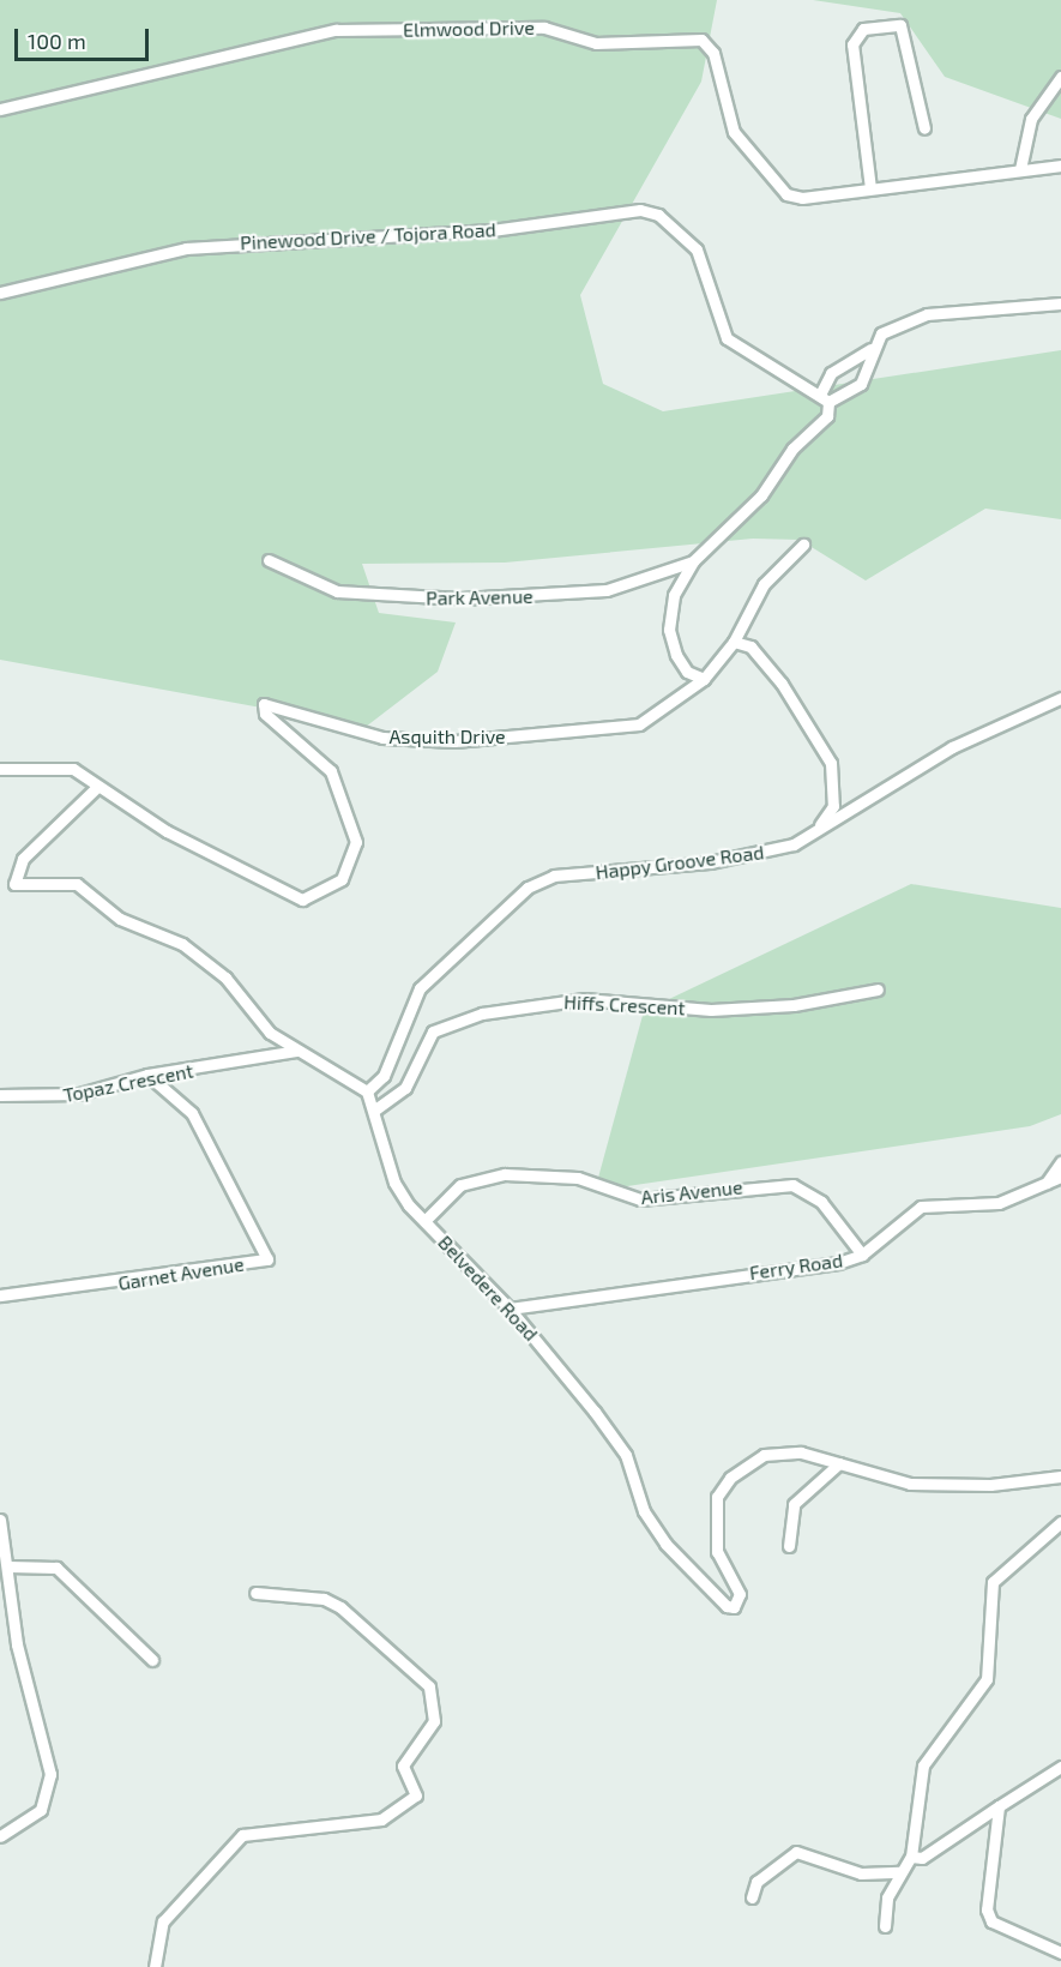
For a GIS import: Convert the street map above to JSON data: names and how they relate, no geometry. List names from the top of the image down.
{
  "streets": {
    "street": [
      "Elmwood Drive",
      "Pinewood Drive / Tojora Road",
      "Park Avenue",
      "Asquith Drive",
      "Happy Groove Road",
      "Hiffs Crescent",
      "Topaz Crescent",
      "Aris Avenue",
      "Ferry Road",
      "Garnet Avenue",
      "Belvedere Road"
    ]
  },
  "crossings": [
    ["Happy Groove Road", "Belvedere Road"],
    ["Hiffs Crescent", "Belvedere Road"],
    ["Topaz Crescent", "Garnet Avenue"],
    ["Aris Avenue", "Ferry Road"],
    ["Aris Avenue", "Belvedere Road"],
    ["Ferry Road", "Belvedere Road"]
  ],
  "scale_bar": "100 m"
}
